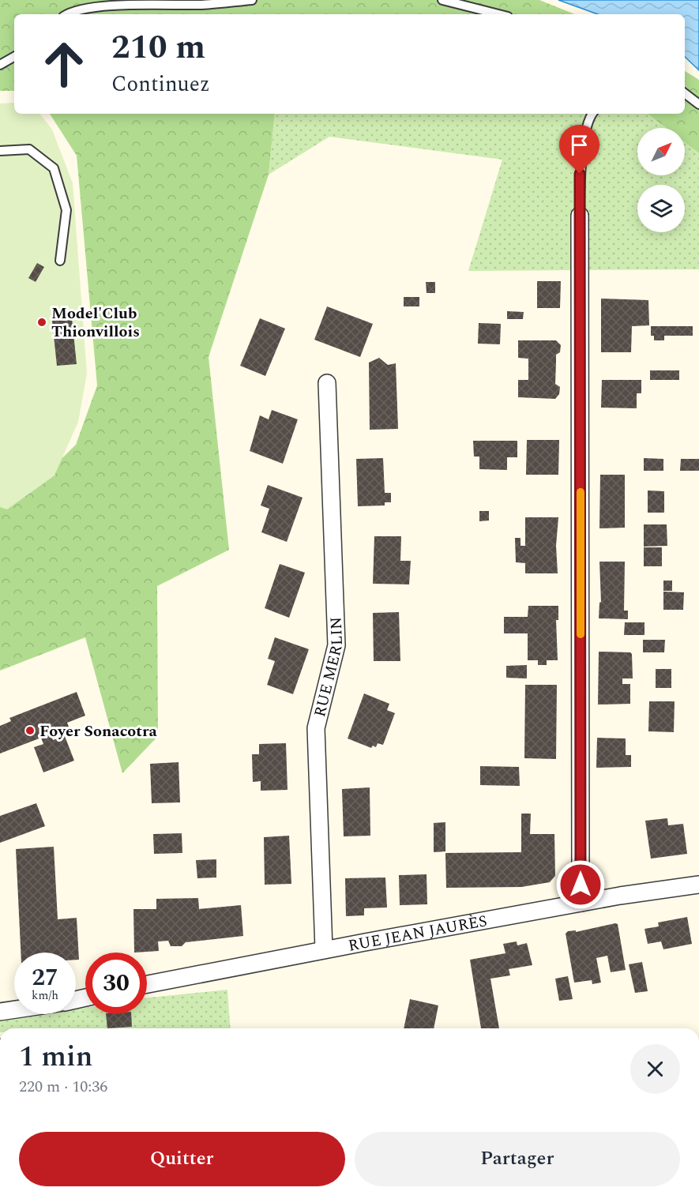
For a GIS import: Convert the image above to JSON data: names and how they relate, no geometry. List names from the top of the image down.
{
  "streets": {
    "street": ["RUE MERLIN", "RUE JEAN JAURÈS"]
  },
  "crossings": [
    ["RUE MERLIN", "RUE JEAN JAURÈS"]
  ],
  "places": ["Model'Club Thionvillois", "Foyer Sonacotra"],
  "north": "top right",
  "page": {
    "turn": ["210 m", "Continuez"],
    "speed": "27 km/h",
    "limit": "30",
    "heading": ["1 min", "220 m · 10:36"],
    "buttons": ["Quitter", "Partager"]
  }
}
